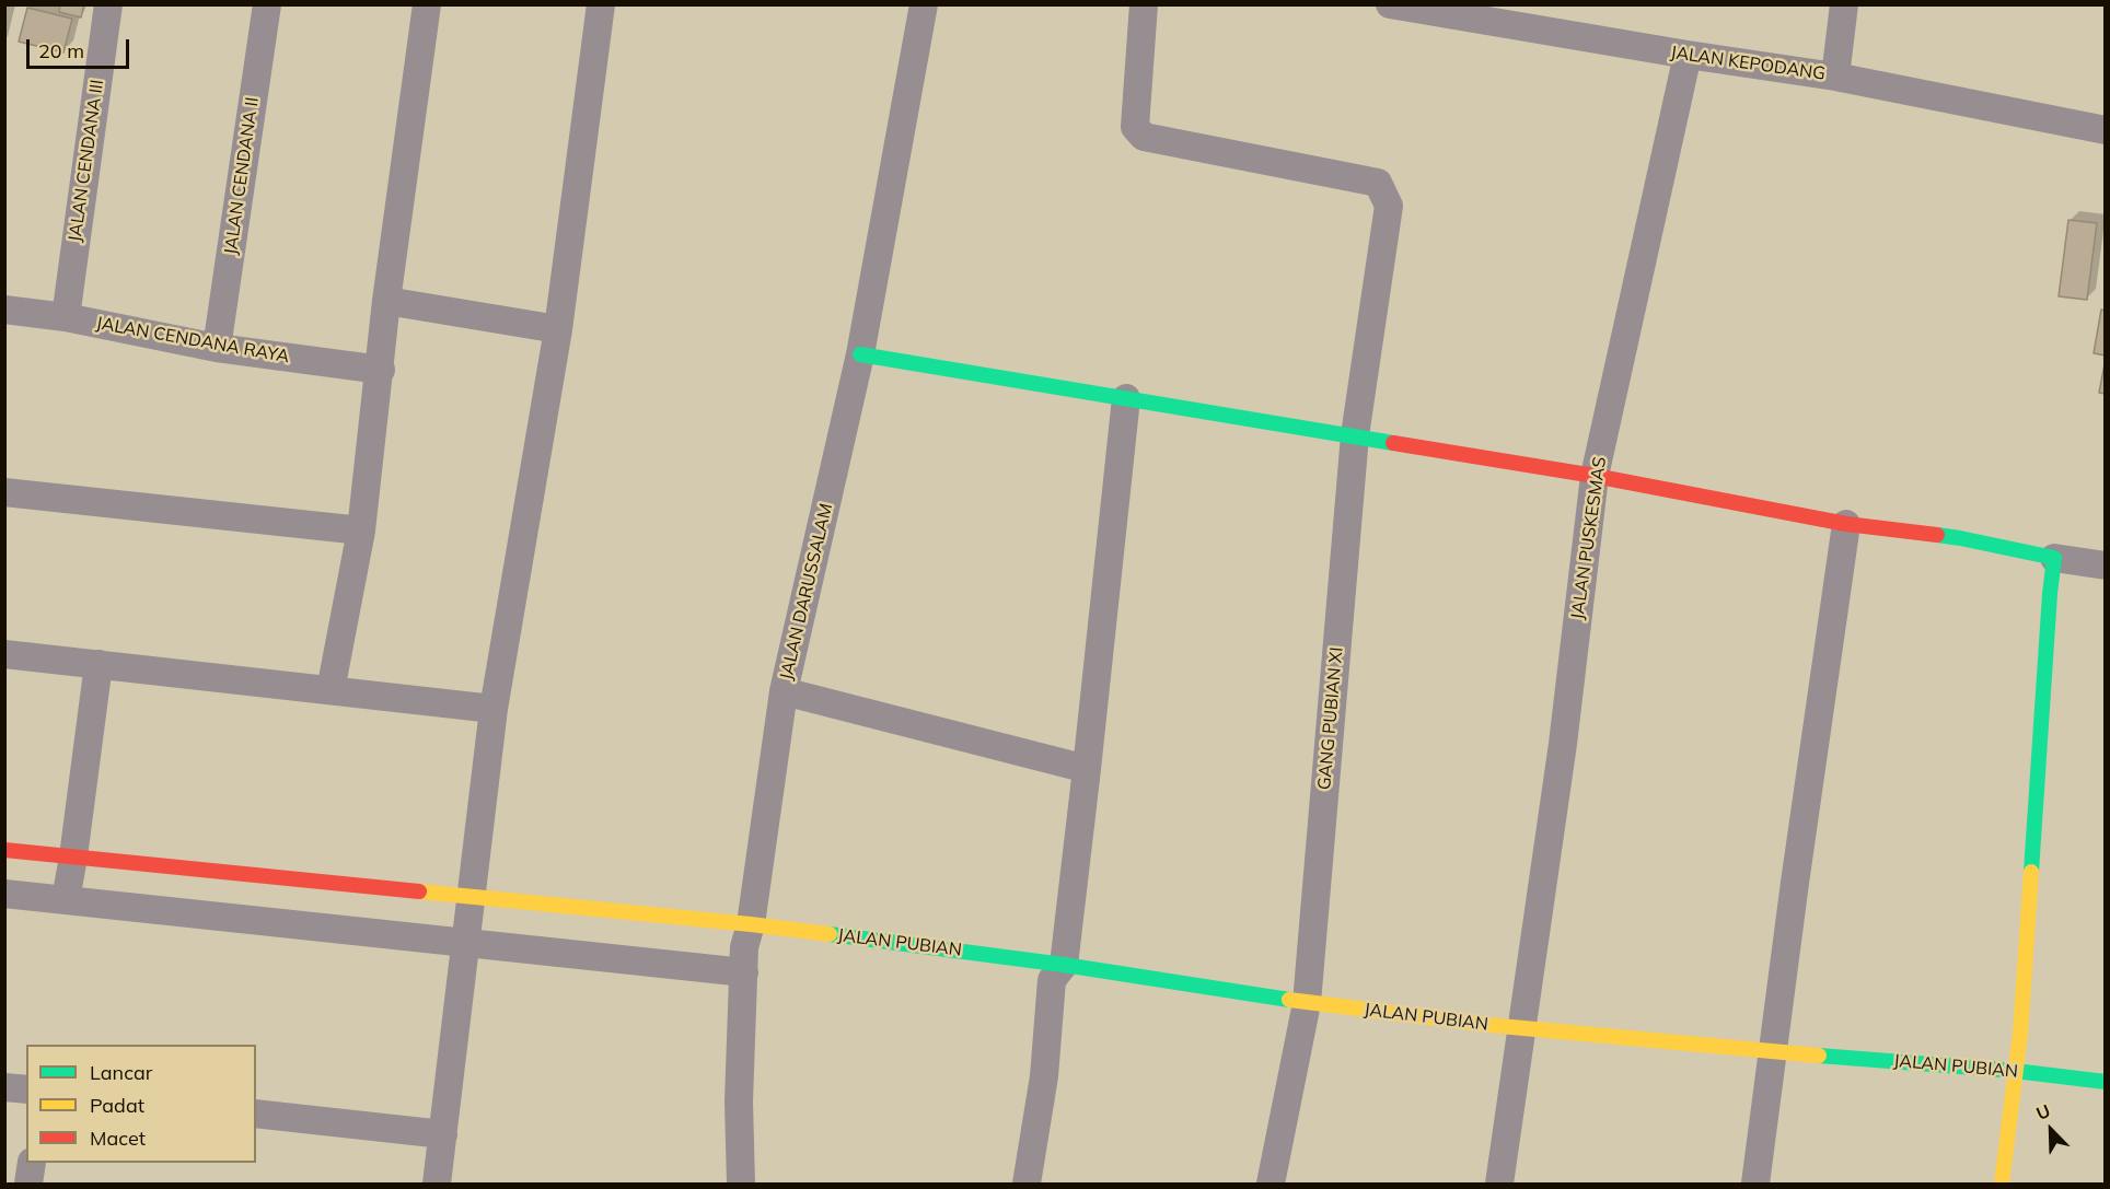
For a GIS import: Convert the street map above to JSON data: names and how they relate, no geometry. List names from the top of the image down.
{
  "streets": {
    "street": [
      "JALAN KEPODANG",
      "JALAN CENDANA III",
      "JALAN CENDANA II",
      "JALAN CENDANA RAYA",
      "JALAN PUSKESMAS",
      "JALAN DARUSSALAM",
      "GANG PUBIAN XI",
      "JALAN PUBIAN"
    ]
  },
  "crossings": [
    ["JALAN KEPODANG", "JALAN PUSKESMAS"],
    ["JALAN CENDANA III", "JALAN CENDANA RAYA"],
    ["JALAN CENDANA II", "JALAN CENDANA RAYA"],
    ["JALAN PUSKESMAS", "JALAN PUBIAN"],
    ["JALAN DARUSSALAM", "JALAN PUBIAN"],
    ["GANG PUBIAN XI", "JALAN PUBIAN"]
  ],
  "legend": ["Lancar", "Padat", "Macet"],
  "scale_bar": "20 m",
  "north": "top left"
}
